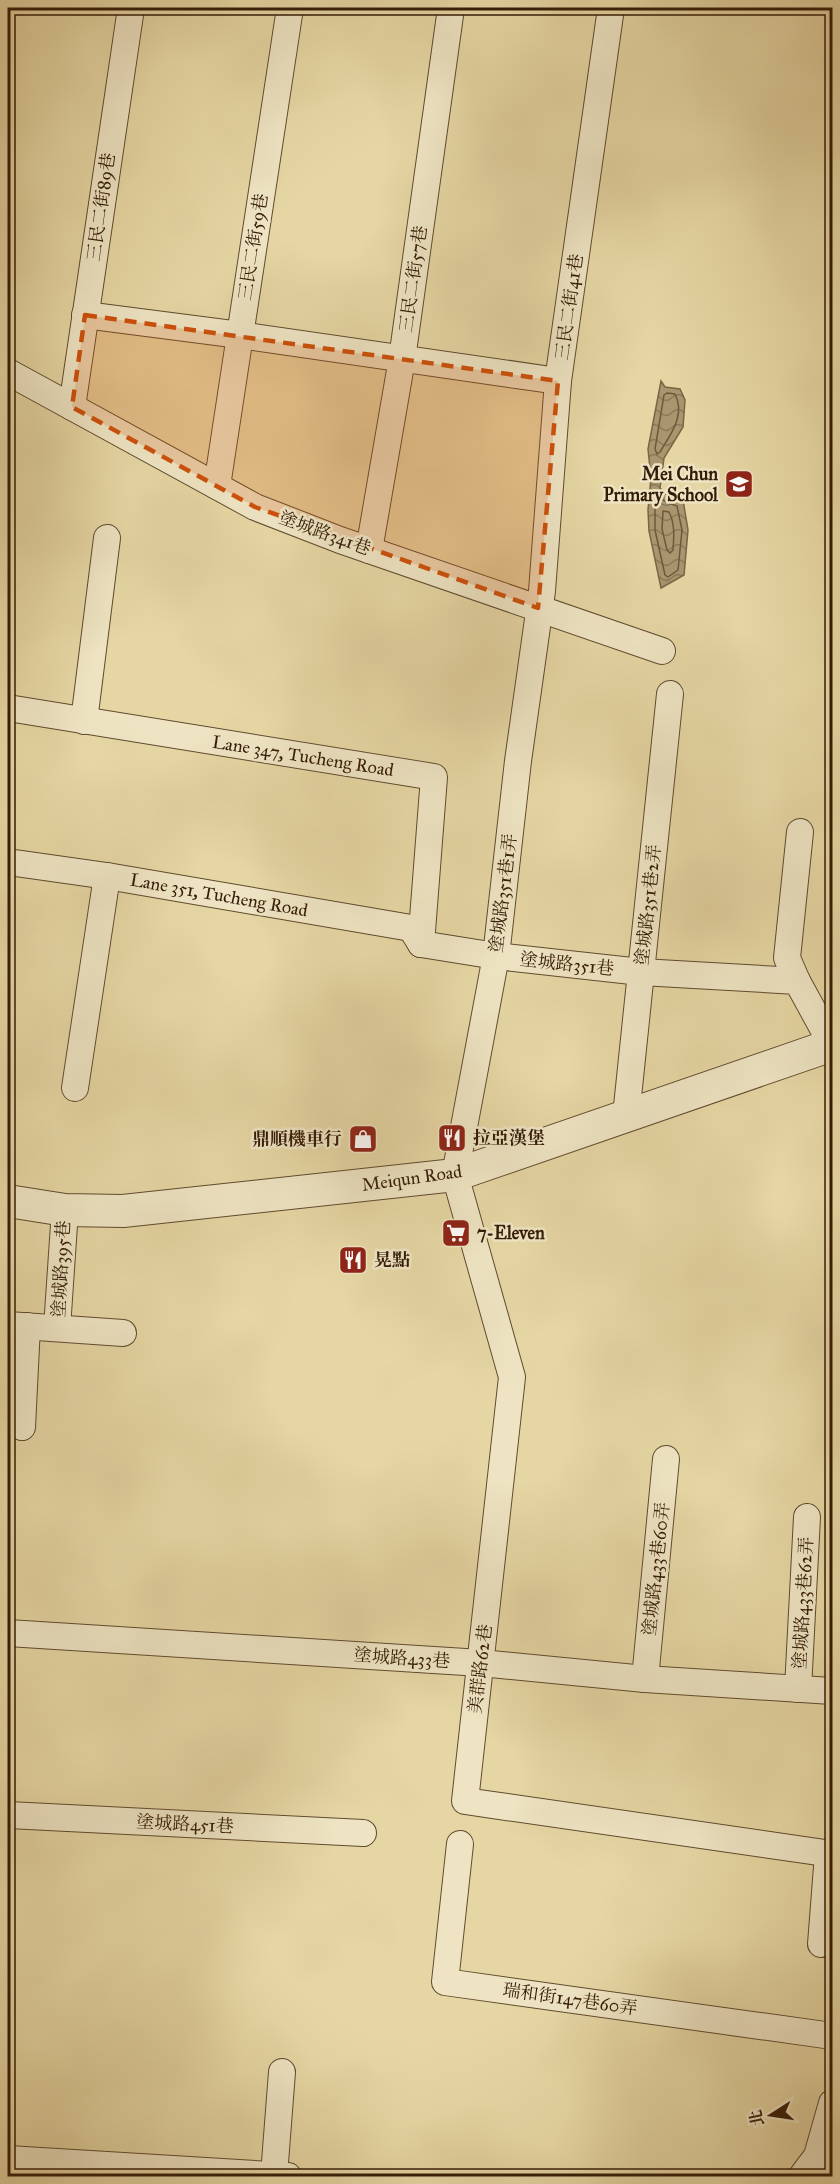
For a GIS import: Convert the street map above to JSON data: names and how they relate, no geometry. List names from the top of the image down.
{
  "streets": {
    "street": [
      "三民二街89巷",
      "三民二街59巷",
      "三民二街57巷",
      "三民二街41巷",
      "塗城路341巷",
      "Lane 347, Tucheng Road",
      "塗城路351巷1弄",
      "Lane 351, Tucheng Road",
      "塗城路351巷2弄",
      "塗城路351巷",
      "Meiqun Road",
      "塗城路395巷",
      "塗城路433巷60弄",
      "塗城路433巷62弄",
      "塗城路433巷",
      "美群路62巷",
      "塗城路451巷",
      "瑞和街147巷60弄"
    ]
  },
  "crossings": [
    ["三民二街89巷", "塗城路341巷"],
    ["三民二街59巷", "塗城路341巷"],
    ["三民二街57巷", "塗城路341巷"],
    ["三民二街41巷", "塗城路341巷"],
    ["三民二街41巷", "塗城路351巷1弄"],
    ["塗城路341巷", "塗城路351巷1弄"],
    ["Lane 347, Tucheng Road", "Lane 351, Tucheng Road"],
    ["Lane 347, Tucheng Road", "塗城路351巷"],
    ["塗城路351巷1弄", "塗城路351巷"],
    ["塗城路351巷1弄", "Meiqun Road"],
    ["塗城路351巷1弄", "美群路62巷"],
    ["Lane 351, Tucheng Road", "塗城路351巷"],
    ["塗城路351巷2弄", "塗城路351巷"],
    ["塗城路351巷2弄", "Meiqun Road"],
    ["Meiqun Road", "塗城路395巷"],
    ["Meiqun Road", "美群路62巷"],
    ["塗城路433巷60弄", "塗城路433巷"],
    ["塗城路433巷62弄", "塗城路433巷"],
    ["塗城路433巷", "美群路62巷"]
  ],
  "places": {
    "school or university": ["Mei Chun Primary School"],
    "restaurant": ["拉亞漢堡", "晃點"],
    "shop": ["鼎順機車行"],
    "supermarket": ["7-Eleven"]
  },
  "north": "left"
}
